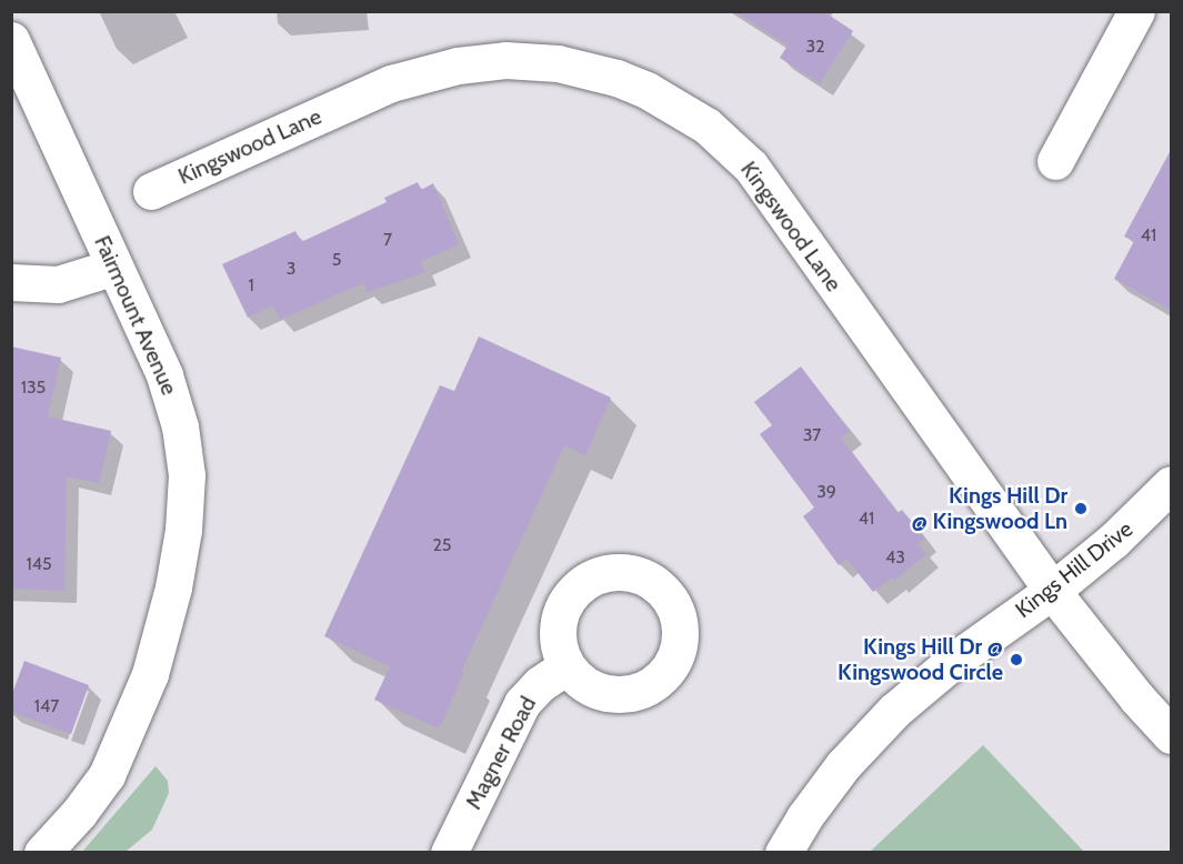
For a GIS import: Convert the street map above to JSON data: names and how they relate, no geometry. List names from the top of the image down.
{
  "streets": {
    "street": [
      "Kingswood Lane",
      "Fairmount Avenue",
      "Kings Hill Drive",
      "Magner Road"
    ]
  },
  "crossings": [
    ["Kingswood Lane", "Kings Hill Drive"]
  ],
  "places": ["Kings Hill Dr @ Kingswood Ln", "Kings Hill Dr @ Kingswood Circle"],
  "house_numbers": [
    "32",
    "41",
    "7",
    "5",
    "3",
    "1",
    "135",
    "37",
    "39",
    "41",
    "25",
    "43",
    "145",
    "147"
  ]
}
